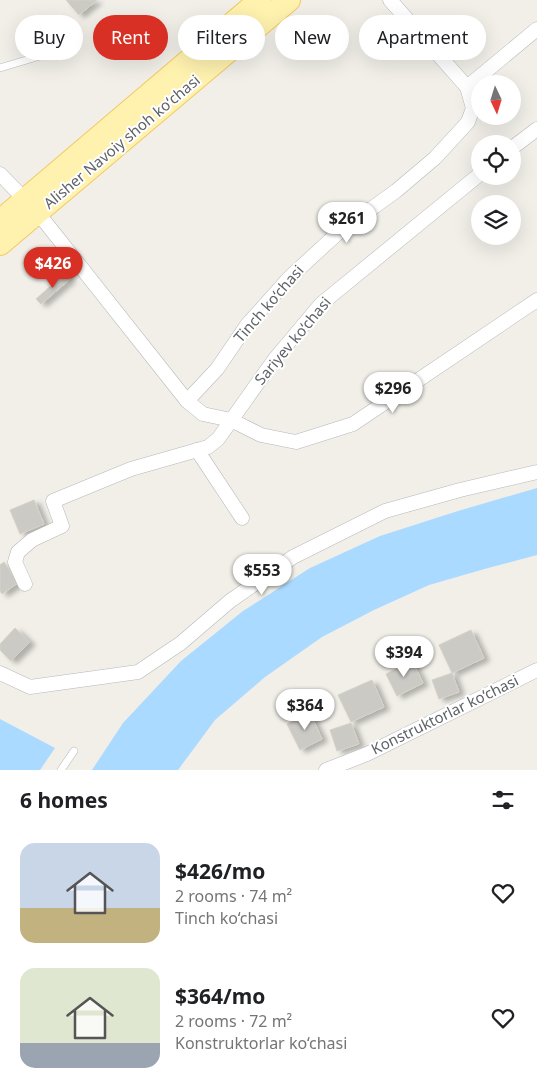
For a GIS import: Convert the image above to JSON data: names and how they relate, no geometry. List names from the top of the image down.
{
  "streets": {
    "main road": ["Alisher Navoiy shoh koʻchasi"],
    "street": ["Tinch ko‘chasi", "Sariyev ko‘chasi", "Konstruktorlar ko‘chasi"]
  },
  "north": "bottom",
  "page": {
    "chip": [
      "Buy",
      "Rent",
      "Filters",
      "New",
      "Apartment"
    ],
    "price": [
      "$261",
      "$426",
      "$296",
      "$553",
      "$394",
      "$364"
    ],
    "heading": "6 homes",
    "list": [
      {
        "name": "$426/mo",
        "note": "2 rooms · 74 m² · Tinch ko‘chasi"
      },
      {
        "name": "$364/mo",
        "note": "2 rooms · 72 m² · Konstruktorlar ko‘chasi"
      }
    ]
  }
}
